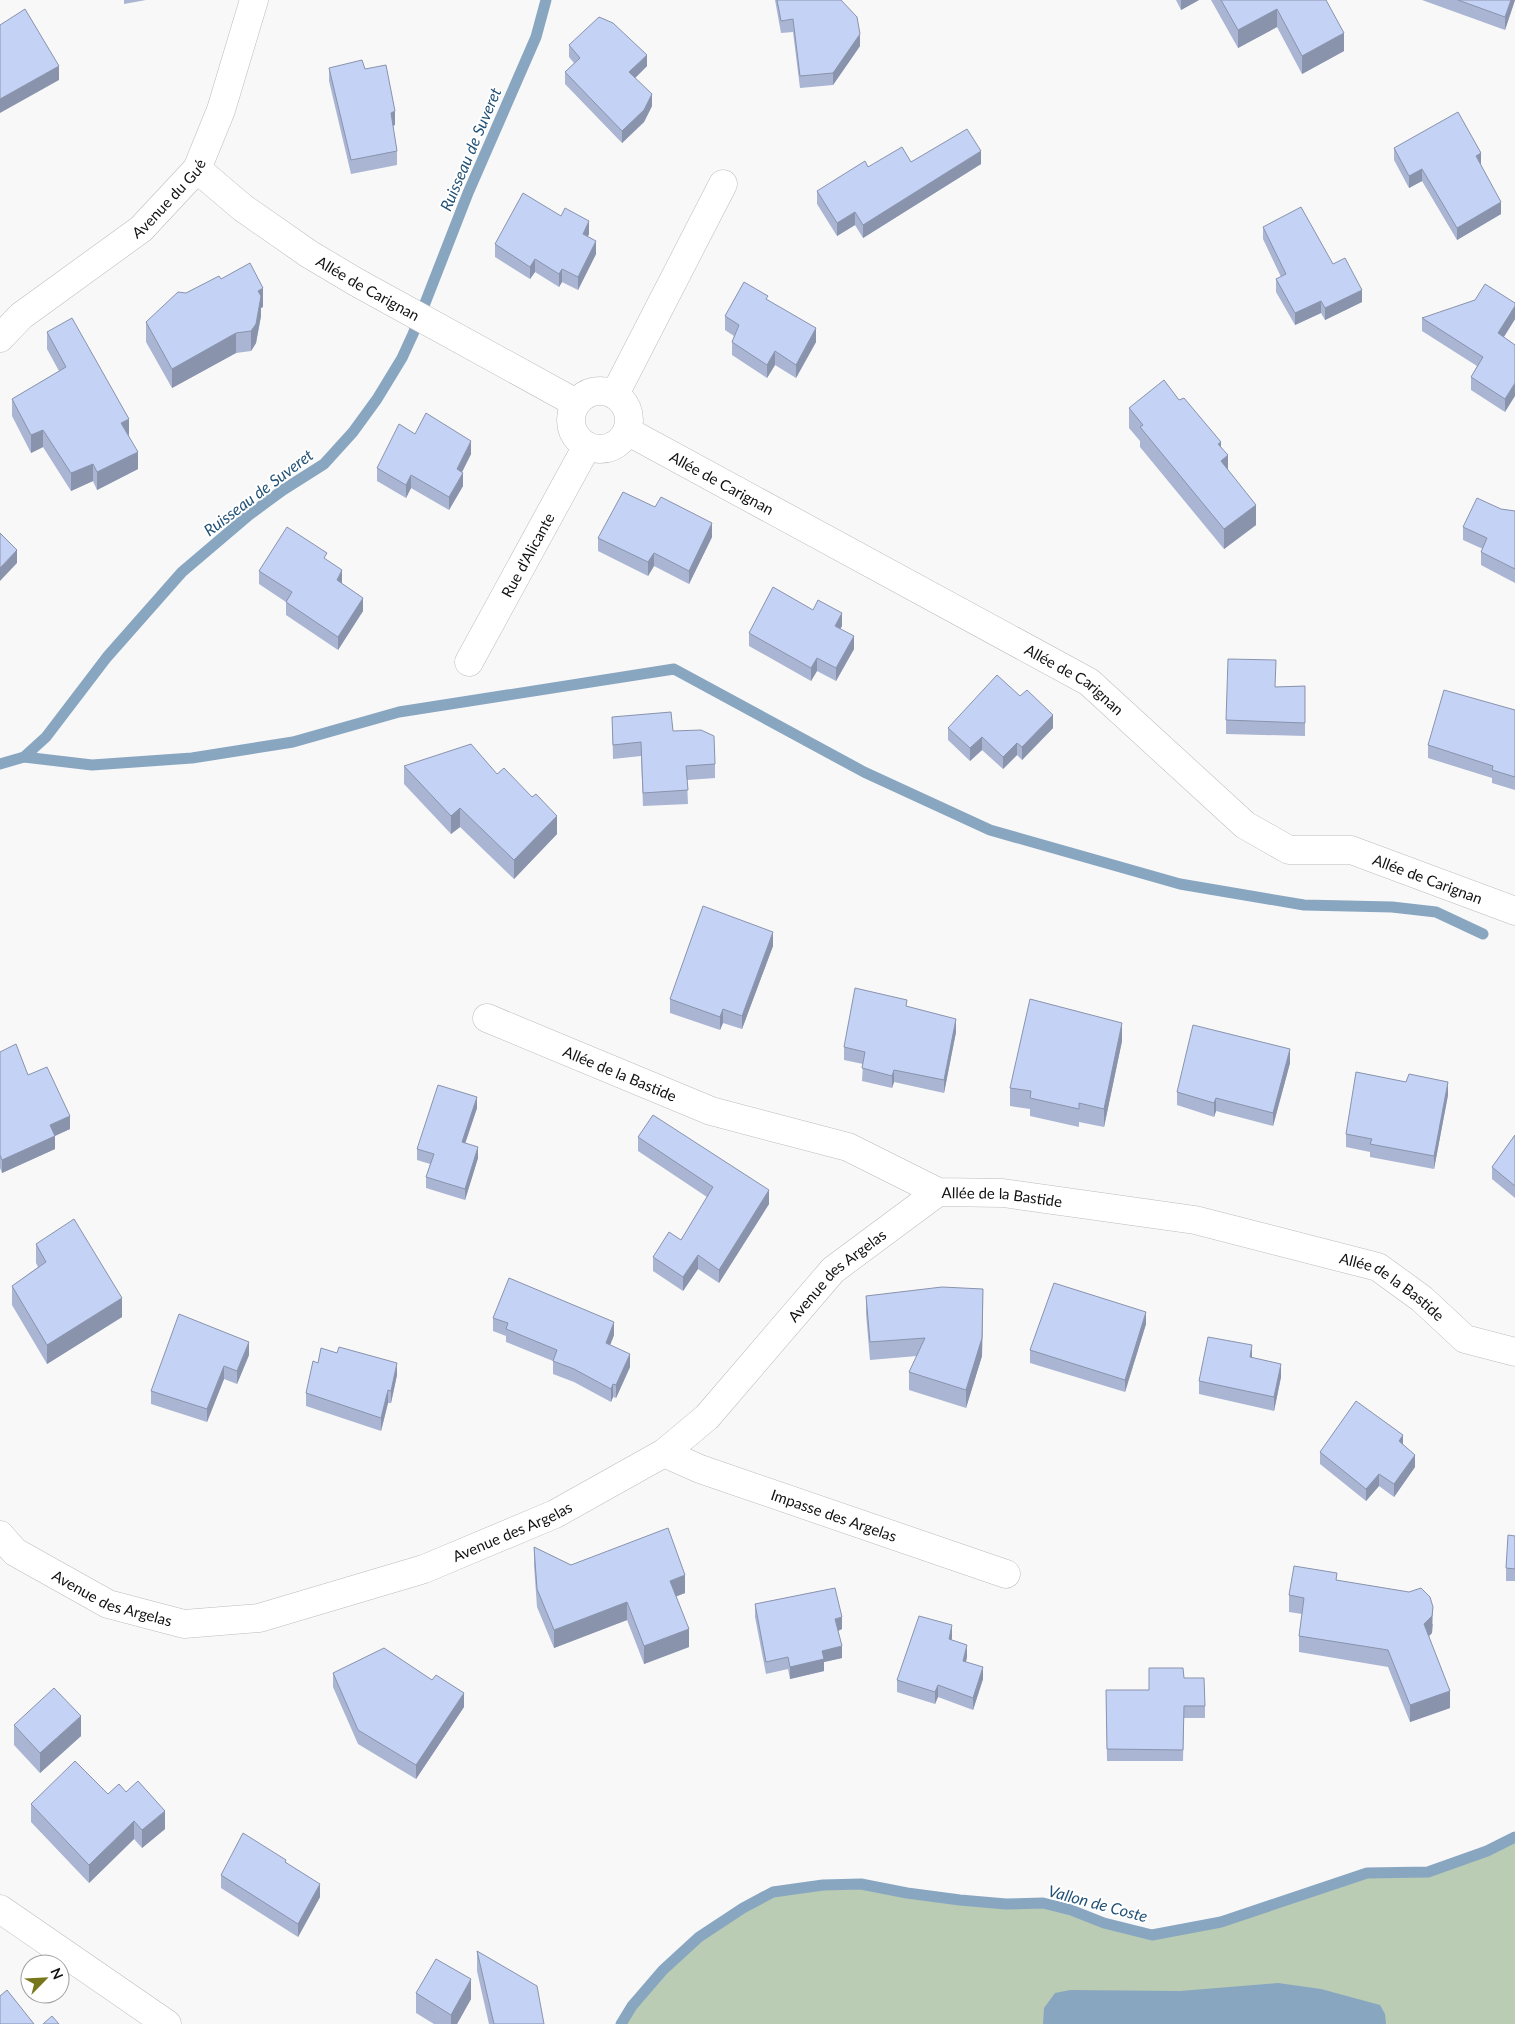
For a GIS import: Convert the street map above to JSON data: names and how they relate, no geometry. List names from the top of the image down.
{
  "streets": {
    "street": [
      "Avenue du Gué",
      "Allée de Carignan",
      "Rue d'Alicante",
      "Allée de la Bastide",
      "Avenue des Argelas",
      "Impasse des Argelas"
    ]
  },
  "crossings": [
    ["Avenue du Gué", "Allée de Carignan"],
    ["Allée de Carignan", "Rue d'Alicante"],
    ["Allée de la Bastide", "Avenue des Argelas"],
    ["Avenue des Argelas", "Impasse des Argelas"]
  ],
  "water": ["Ruisseau de Suveret", "Vallon de Coste"],
  "north": "top right"
}
